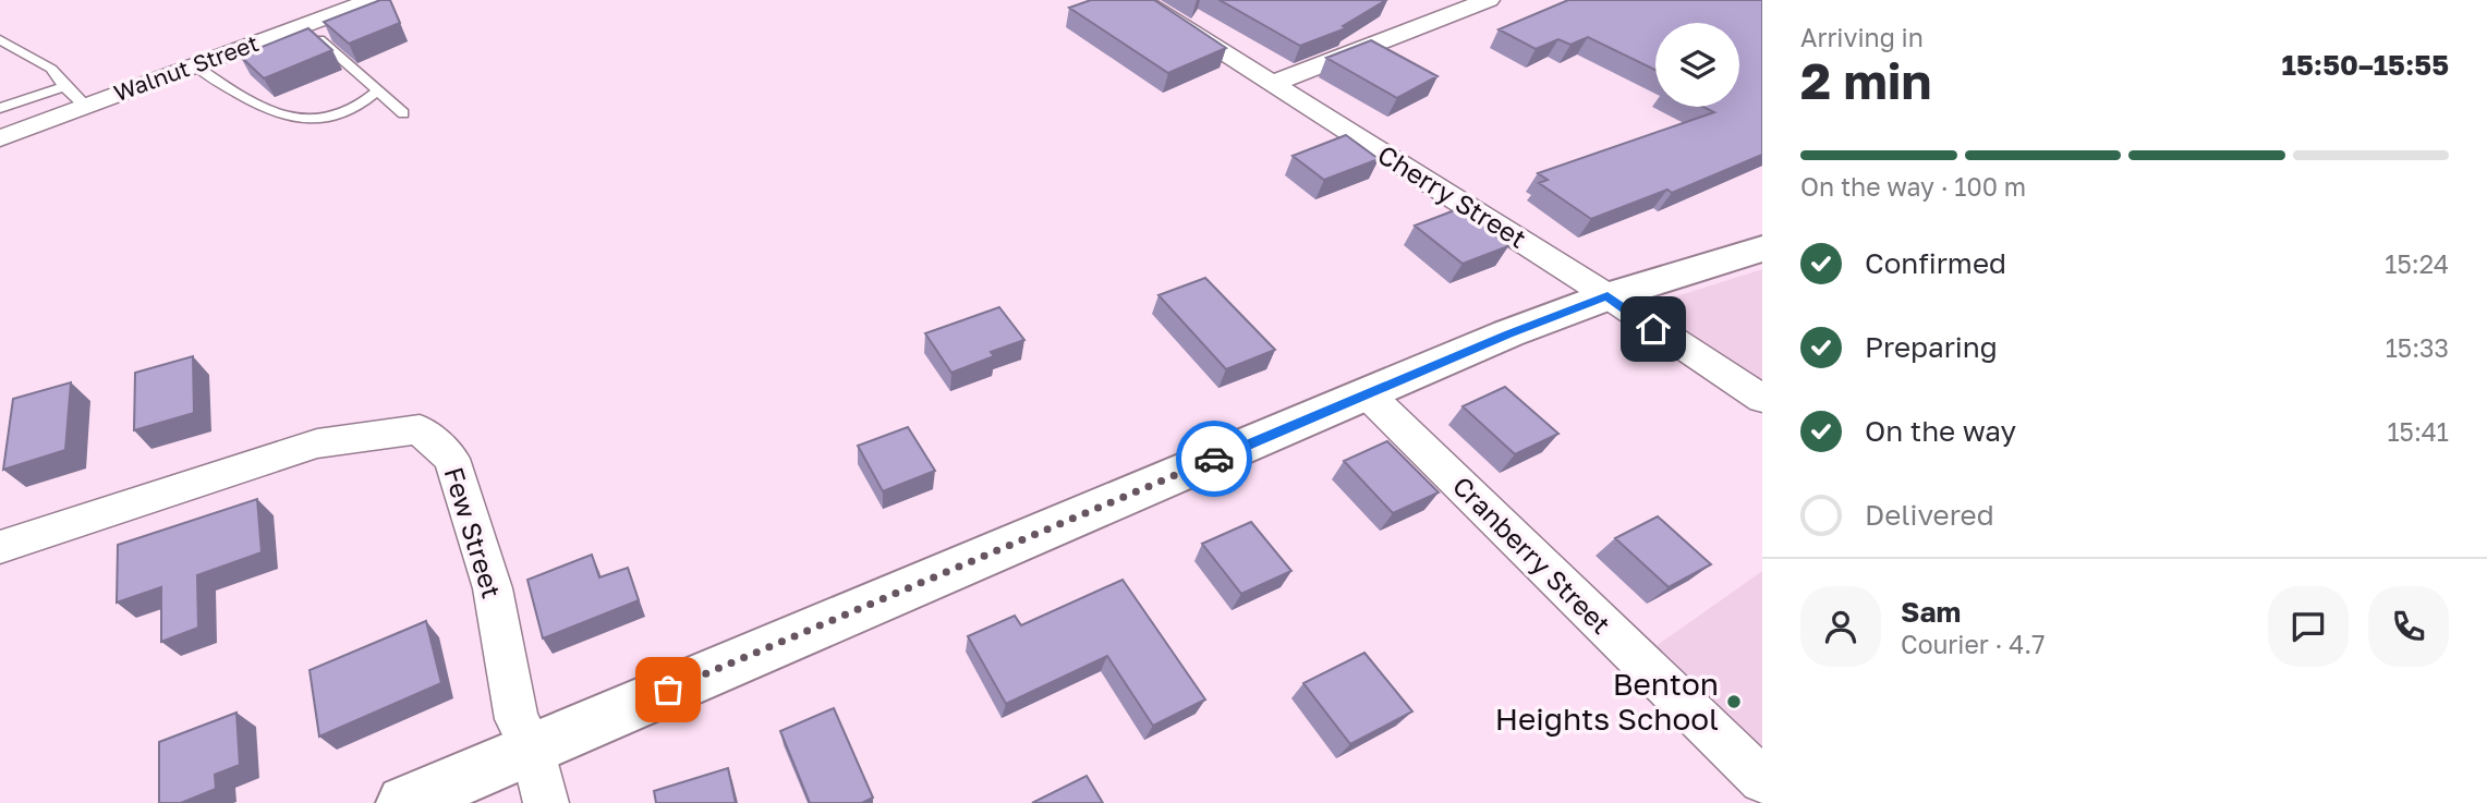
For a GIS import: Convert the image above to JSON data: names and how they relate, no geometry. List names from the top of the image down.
{
  "streets": {
    "street": [
      "Walnut Street",
      "Cherry Street",
      "Few Street",
      "Cranberry Street"
    ]
  },
  "places": ["Benton Heights School"],
  "page": {
    "heading": ["2 min", "Arriving in", "15:50–15:55"],
    "panel": ["Sam", "Courier · 4.7"],
    "bar": "On the way · 100 m",
    "list": [
      ["Confirmed", "15:24"],
      ["Preparing", "15:33"],
      ["On the way", "15:41"],
      "Delivered"
    ]
  }
}
